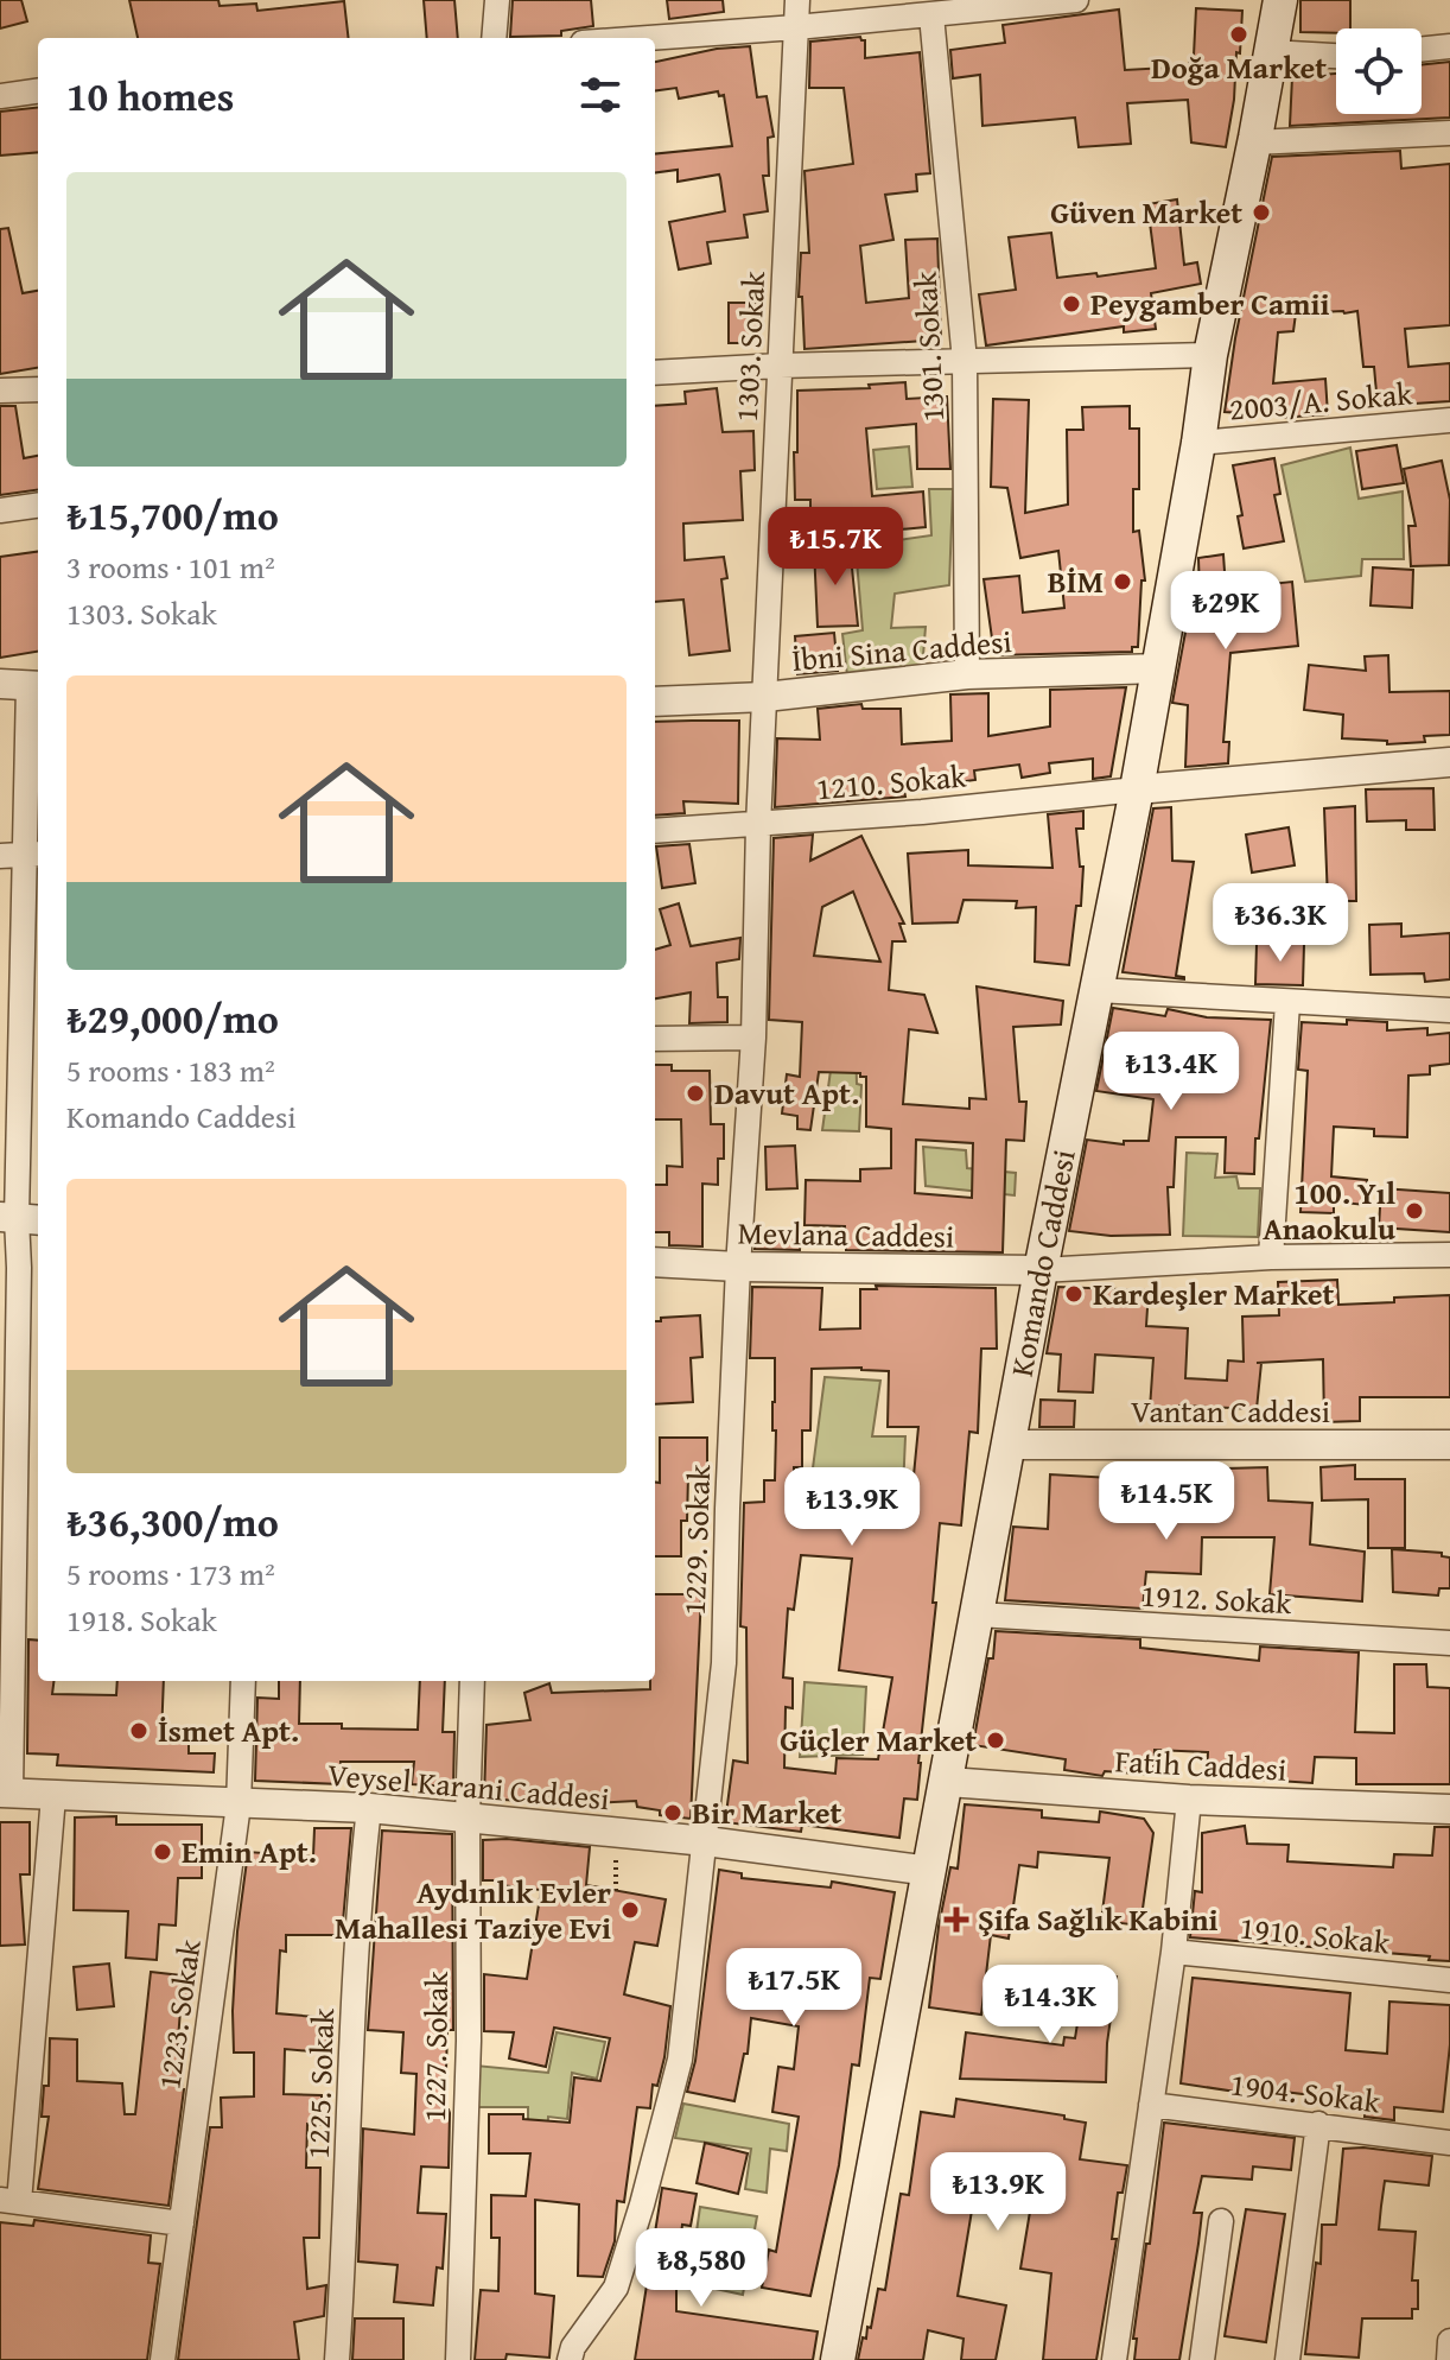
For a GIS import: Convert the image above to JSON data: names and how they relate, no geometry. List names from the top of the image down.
{
  "streets": {
    "main road": ["Komando Caddesi"],
    "street": [
      "1303. Sokak",
      "1301. Sokak",
      "2003/A. Sokak",
      "İbni Sina Caddesi",
      "1210. Sokak",
      "Mevlana Caddesi",
      "Vantan Caddesi",
      "1229. Sokak",
      "1912. Sokak",
      "Fatih Caddesi",
      "Veysel Karani Caddesi",
      "1910. Sokak",
      "1223. Sokak",
      "1227. Sokak",
      "1225. Sokak",
      "1904. Sokak"
    ]
  },
  "crossings": [
    ["1303. Sokak", "İbni Sina Caddesi"],
    ["1303. Sokak", "1229. Sokak"],
    ["1301. Sokak", "İbni Sina Caddesi"],
    ["2003/A. Sokak", "Komando Caddesi"],
    ["İbni Sina Caddesi", "Komando Caddesi"],
    ["İbni Sina Caddesi", "1229. Sokak"],
    ["1210. Sokak", "Komando Caddesi"],
    ["1210. Sokak", "1229. Sokak"],
    ["Mevlana Caddesi", "Komando Caddesi"],
    ["Mevlana Caddesi", "1229. Sokak"],
    ["Komando Caddesi", "Vantan Caddesi"],
    ["Komando Caddesi", "1912. Sokak"],
    ["Komando Caddesi", "Fatih Caddesi"],
    ["Komando Caddesi", "Veysel Karani Caddesi"],
    ["1229. Sokak", "Veysel Karani Caddesi"],
    ["Veysel Karani Caddesi", "1223. Sokak"],
    ["Veysel Karani Caddesi", "1227. Sokak"],
    ["Veysel Karani Caddesi", "1225. Sokak"]
  ],
  "places": {
    "other": [
      "Doğa Market",
      "Güven Market",
      "Peygamber Camii",
      "BİM",
      "Davut Apt.",
      "100. Yıl Anaokulu",
      "Kardeşler Market",
      "İsmet Apt.",
      "Güçler Market",
      "Bir Market",
      "Emin Apt.",
      "Aydınlık Evler Mahallesi Taziye Evi"
    ],
    "health": ["Şifa Sağlık Kabini"]
  },
  "page": {
    "heading": "10 homes",
    "list": [
      {
        "name": "₺15,700/mo",
        "note": "3 rooms · 101 m² · 1303. Sokak"
      },
      {
        "name": "₺29,000/mo",
        "note": "5 rooms · 183 m² · Komando Caddesi"
      },
      {
        "name": "₺36,300/mo",
        "note": "5 rooms · 173 m² · 1918. Sokak"
      }
    ],
    "price": [
      "₺15.7K",
      "₺29K",
      "₺36.3K",
      "₺13.4K",
      "₺14.5K",
      "₺13.9K",
      "₺17.5K",
      "₺14.3K",
      "₺13.9K",
      "₺8,580"
    ]
  }
}
